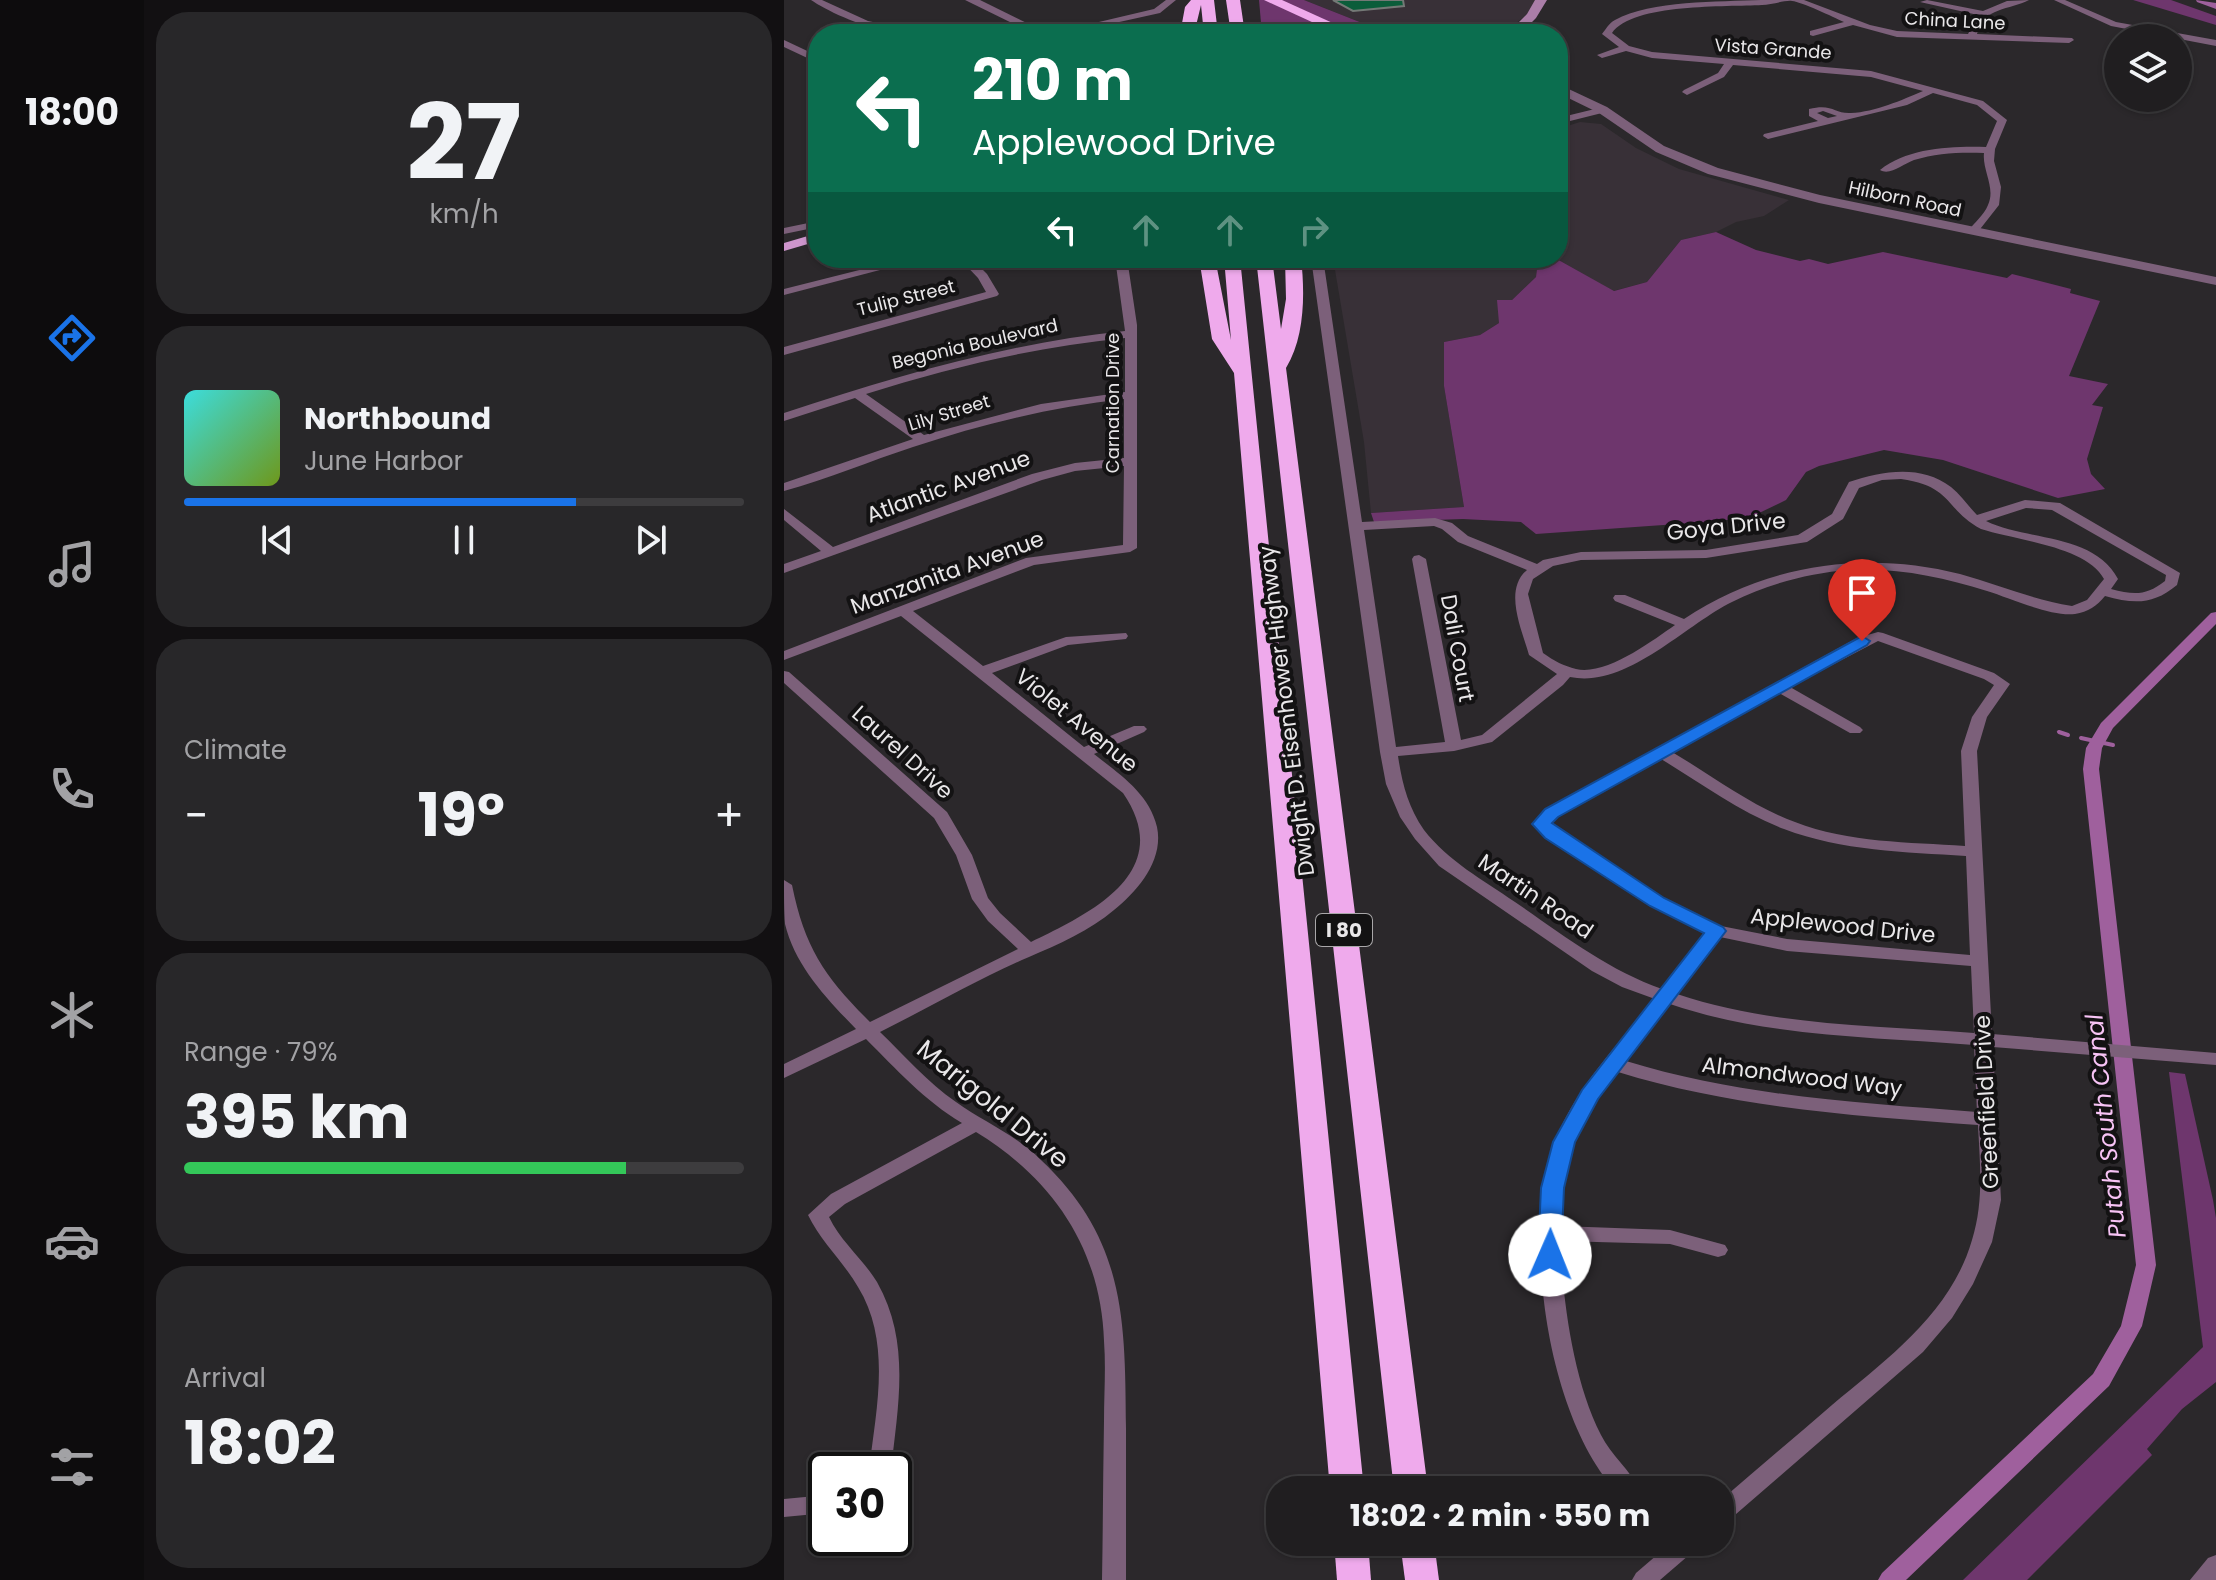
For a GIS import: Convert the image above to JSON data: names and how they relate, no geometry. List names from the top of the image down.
{
  "streets": {
    "highway": ["Dwight D. Eisenhower Highway", "I 80"],
    "street": [
      "China Lane",
      "Vista Grande",
      "Hilborn Road",
      "Tulip Street",
      "Begonia Boulevard",
      "Carnation Drive",
      "Lily Street",
      "Atlantic Avenue",
      "Goya Drive",
      "Manzanita Avenue",
      "Dali Court",
      "Violet Avenue",
      "Laurel Drive",
      "Martin Road",
      "Applewood Drive",
      "Almondwood Way",
      "Greenfield Drive",
      "Marigold Drive"
    ]
  },
  "crossings": [
    ["Vista Grande", "Hilborn Road"],
    ["Begonia Boulevard", "Carnation Drive"],
    ["Carnation Drive", "Lily Street"],
    ["Carnation Drive", "Atlantic Avenue"],
    ["Carnation Drive", "Manzanita Avenue"],
    ["Manzanita Avenue", "Violet Avenue"],
    ["Violet Avenue", "Laurel Drive"],
    ["Violet Avenue", "Marigold Drive"],
    ["Martin Road", "Greenfield Drive"],
    ["Applewood Drive", "Greenfield Drive"],
    ["Almondwood Way", "Greenfield Drive"]
  ],
  "water": ["Putah South Canal"],
  "page": {
    "tabs": "18:00",
    "tile": [
      ["27", "km/h"],
      "Climate",
      ["Range · 79%", "395 km"],
      ["Arrival", "18:02"]
    ],
    "turn": ["210 m", "Applewood Drive"],
    "song": ["Northbound", "June Harbor"],
    "heat": ["−", "19°", "+"],
    "limit": "30",
    "trip": "18:02 · 2 min · 550 m"
  }
}
